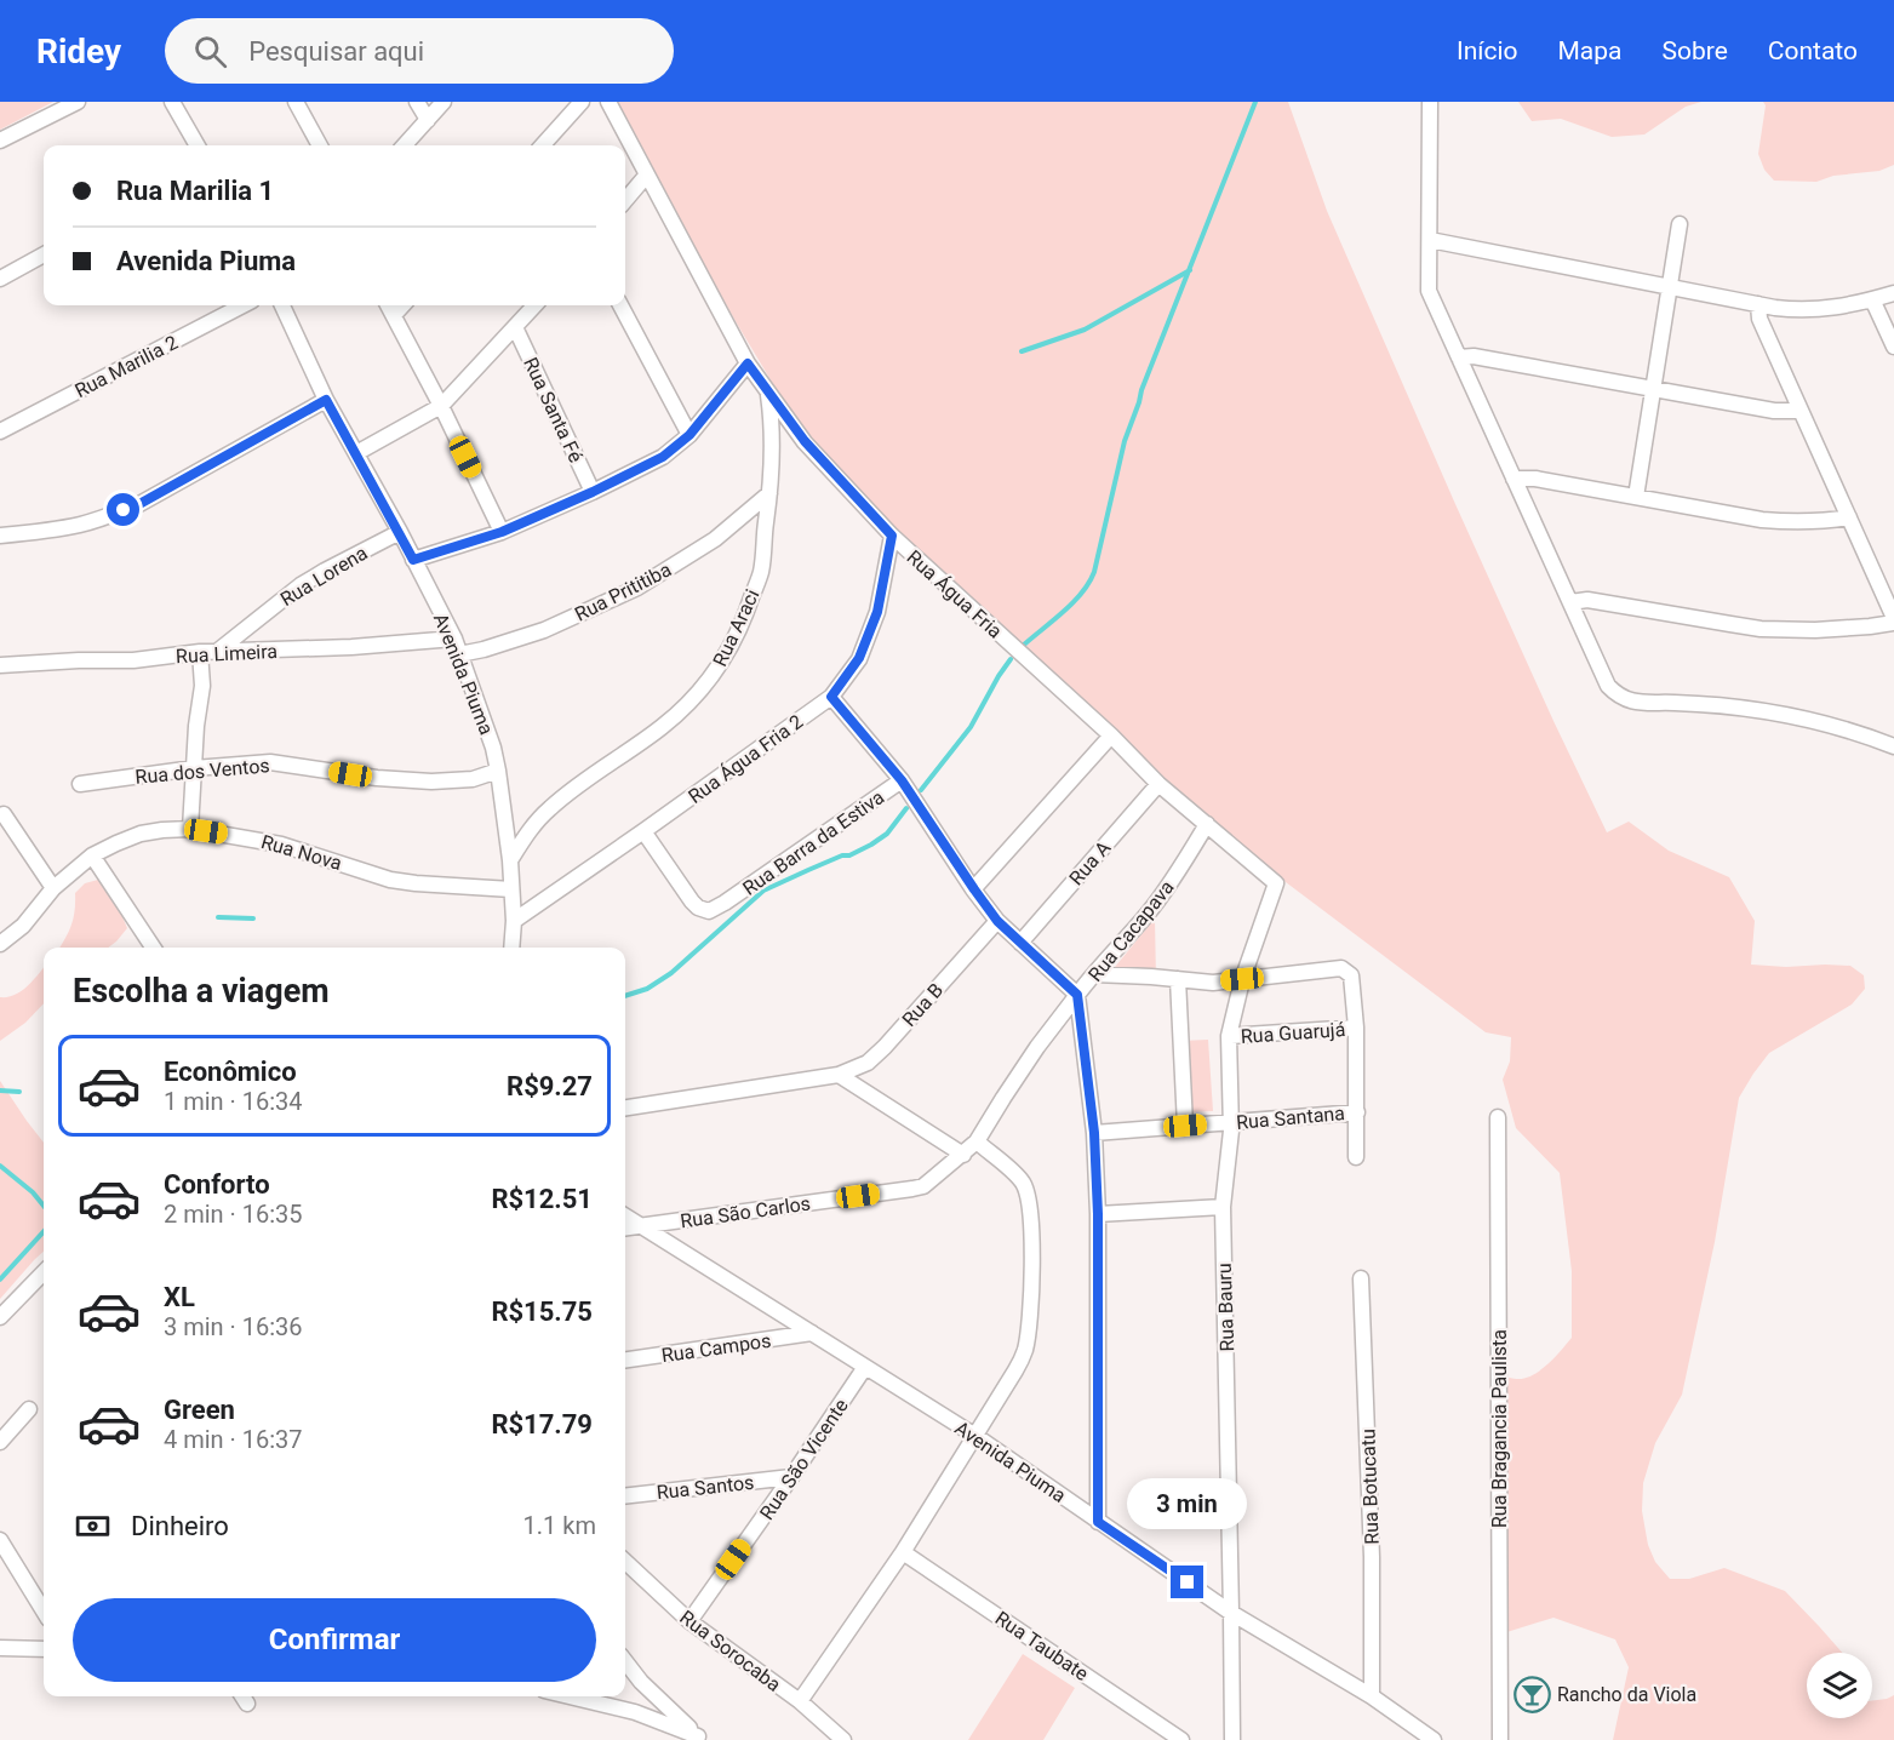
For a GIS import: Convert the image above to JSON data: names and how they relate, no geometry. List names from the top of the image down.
{
  "streets": {
    "street": [
      "Rua Marilia 2",
      "Rua Santa Fé",
      "Rua Lorena",
      "Rua Prititiba",
      "Rua Água Fria",
      "Rua Araci",
      "Rua Limeira",
      "Avenida Piuma",
      "Rua Água Fria 2",
      "Rua dos Ventos",
      "Rua Barra da Estiva",
      "Rua Nova",
      "Rua A",
      "Rua Cacapava",
      "Rua B",
      "Rua Guarujá",
      "Rua Santana",
      "Rua São Carlos",
      "Rua Bauru",
      "Rua Campos",
      "Rua Bragancia Paulista",
      "Rua São Vicente",
      "Rua Santos",
      "Rua Botucatu",
      "Rua Taubate",
      "Rua Sorocaba"
    ]
  },
  "crossings": [
    ["Rua Lorena", "Rua Limeira"],
    ["Rua Lorena", "Avenida Piuma"],
    ["Rua Prititiba", "Rua Araci"],
    ["Rua Prititiba", "Avenida Piuma"],
    ["Rua Água Fria", "Rua Araci"],
    ["Rua Água Fria", "Rua Água Fria 2"],
    ["Rua Água Fria", "Rua A"],
    ["Rua Água Fria", "Rua Cacapava"],
    ["Rua Água Fria", "Rua Bauru"],
    ["Rua Araci", "Avenida Piuma"],
    ["Rua Limeira", "Avenida Piuma"],
    ["Avenida Piuma", "Rua Água Fria 2"],
    ["Avenida Piuma", "Rua dos Ventos"],
    ["Avenida Piuma", "Rua Nova"],
    ["Avenida Piuma", "Rua Cacapava"],
    ["Avenida Piuma", "Rua São Carlos"],
    ["Avenida Piuma", "Rua Bauru"],
    ["Avenida Piuma", "Rua Campos"],
    ["Avenida Piuma", "Rua São Vicente"],
    ["Avenida Piuma", "Rua Botucatu"],
    ["Rua Água Fria 2", "Rua Barra da Estiva"],
    ["Rua Cacapava", "Rua Santana"],
    ["Rua Guarujá", "Rua Bauru"],
    ["Rua Santana", "Rua Bauru"],
    ["Rua São Vicente", "Rua Santos"],
    ["Rua São Vicente", "Rua Sorocaba"]
  ],
  "places": {
    "bar": ["Rancho da Viola"]
  },
  "page": {
    "header": "Ridey",
    "search": "Pesquisar aqui",
    "nav": [
      "Início",
      "Mapa",
      "Sobre",
      "Contato"
    ],
    "banner": ["Rua Marilia 1", "Avenida Piuma"],
    "heading": "Escolha a viagem",
    "list": [
      {
        "name": "Econômico",
        "note": "1 min · 16:34",
        "value": "R$9.27"
      },
      {
        "name": "Conforto",
        "note": "2 min · 16:35",
        "value": "R$12.51"
      },
      {
        "name": "XL",
        "note": "3 min · 16:36",
        "value": "R$15.75"
      },
      {
        "name": "Green",
        "note": "4 min · 16:37",
        "value": "R$17.79"
      }
    ],
    "bubble": "3 min",
    "pay": ["Dinheiro", "1.1 km"],
    "buttons": "Confirmar"
  }
}
